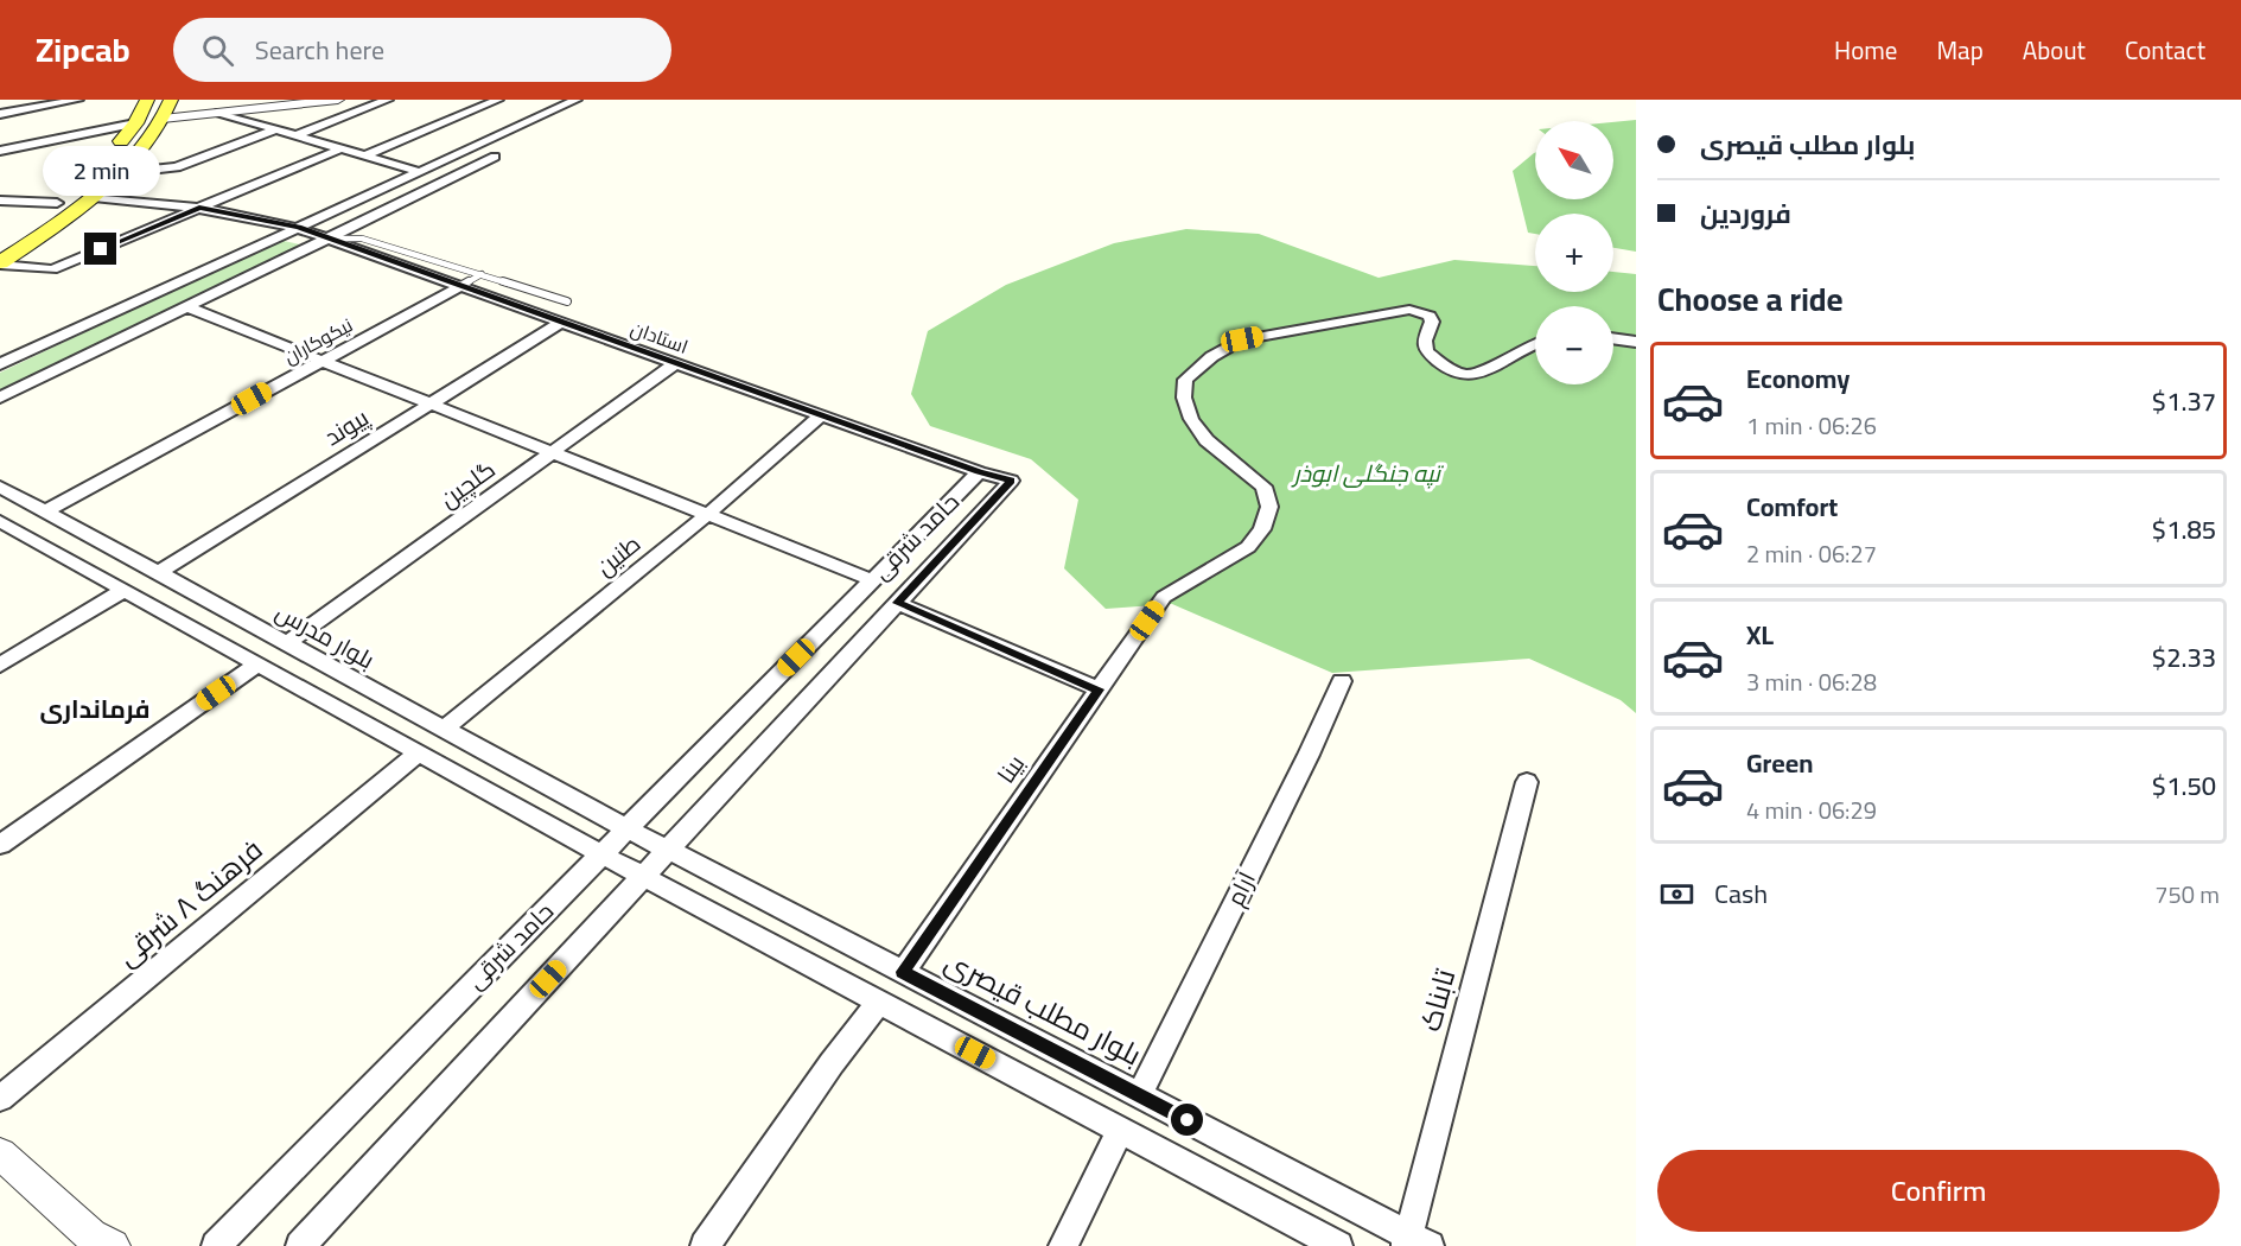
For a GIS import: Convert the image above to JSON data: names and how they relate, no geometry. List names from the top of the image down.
{
  "streets": {
    "street": [
      "استادان",
      "نیکوکاران",
      "پیوند",
      "گلچین",
      "حامد شرقی",
      "طنین",
      "بلوار مدرس",
      "بینا",
      "آرام",
      "فرهنگ ۸ شرقی",
      "تابناک",
      "بلوار مطلب قیصری"
    ]
  },
  "crossings": [
    ["استادان", "نیکوکاران"],
    ["استادان", "پیوند"],
    ["استادان", "گلچین"],
    ["استادان", "حامد شرقی"],
    ["استادان", "طنین"],
    ["نیکوکاران", "بلوار مدرس"],
    ["پیوند", "بلوار مدرس"],
    ["گلچین", "بلوار مدرس"],
    ["حامد شرقی", "بلوار مدرس"],
    ["حامد شرقی", "بلوار مطلب قیصری"],
    ["طنین", "بلوار مدرس"],
    ["بلوار مدرس", "بلوار مطلب قیصری"],
    ["بینا", "بلوار مطلب قیصری"],
    ["آرام", "بلوار مطلب قیصری"],
    ["تابناک", "بلوار مطلب قیصری"]
  ],
  "districts": ["فرمانداری"],
  "parks": ["تپه جنگلی ابوذر"],
  "north": "top left",
  "page": {
    "header": "Zipcab",
    "search": "Search here",
    "nav": [
      "Home",
      "Map",
      "About",
      "Contact"
    ],
    "banner": ["بلوار مطلب قیصری", "فروردین"],
    "map_buttons": ["+", "−"],
    "bubble": "2 min",
    "heading": "Choose a ride",
    "list": [
      {
        "name": "Economy",
        "note": "1 min · 06:26",
        "value": "$1.37"
      },
      {
        "name": "Comfort",
        "note": "2 min · 06:27",
        "value": "$1.85"
      },
      {
        "name": "XL",
        "note": "3 min · 06:28",
        "value": "$2.33"
      },
      {
        "name": "Green",
        "note": "4 min · 06:29",
        "value": "$1.50"
      }
    ],
    "pay": ["Cash", "750 m"],
    "buttons": "Confirm"
  }
}
